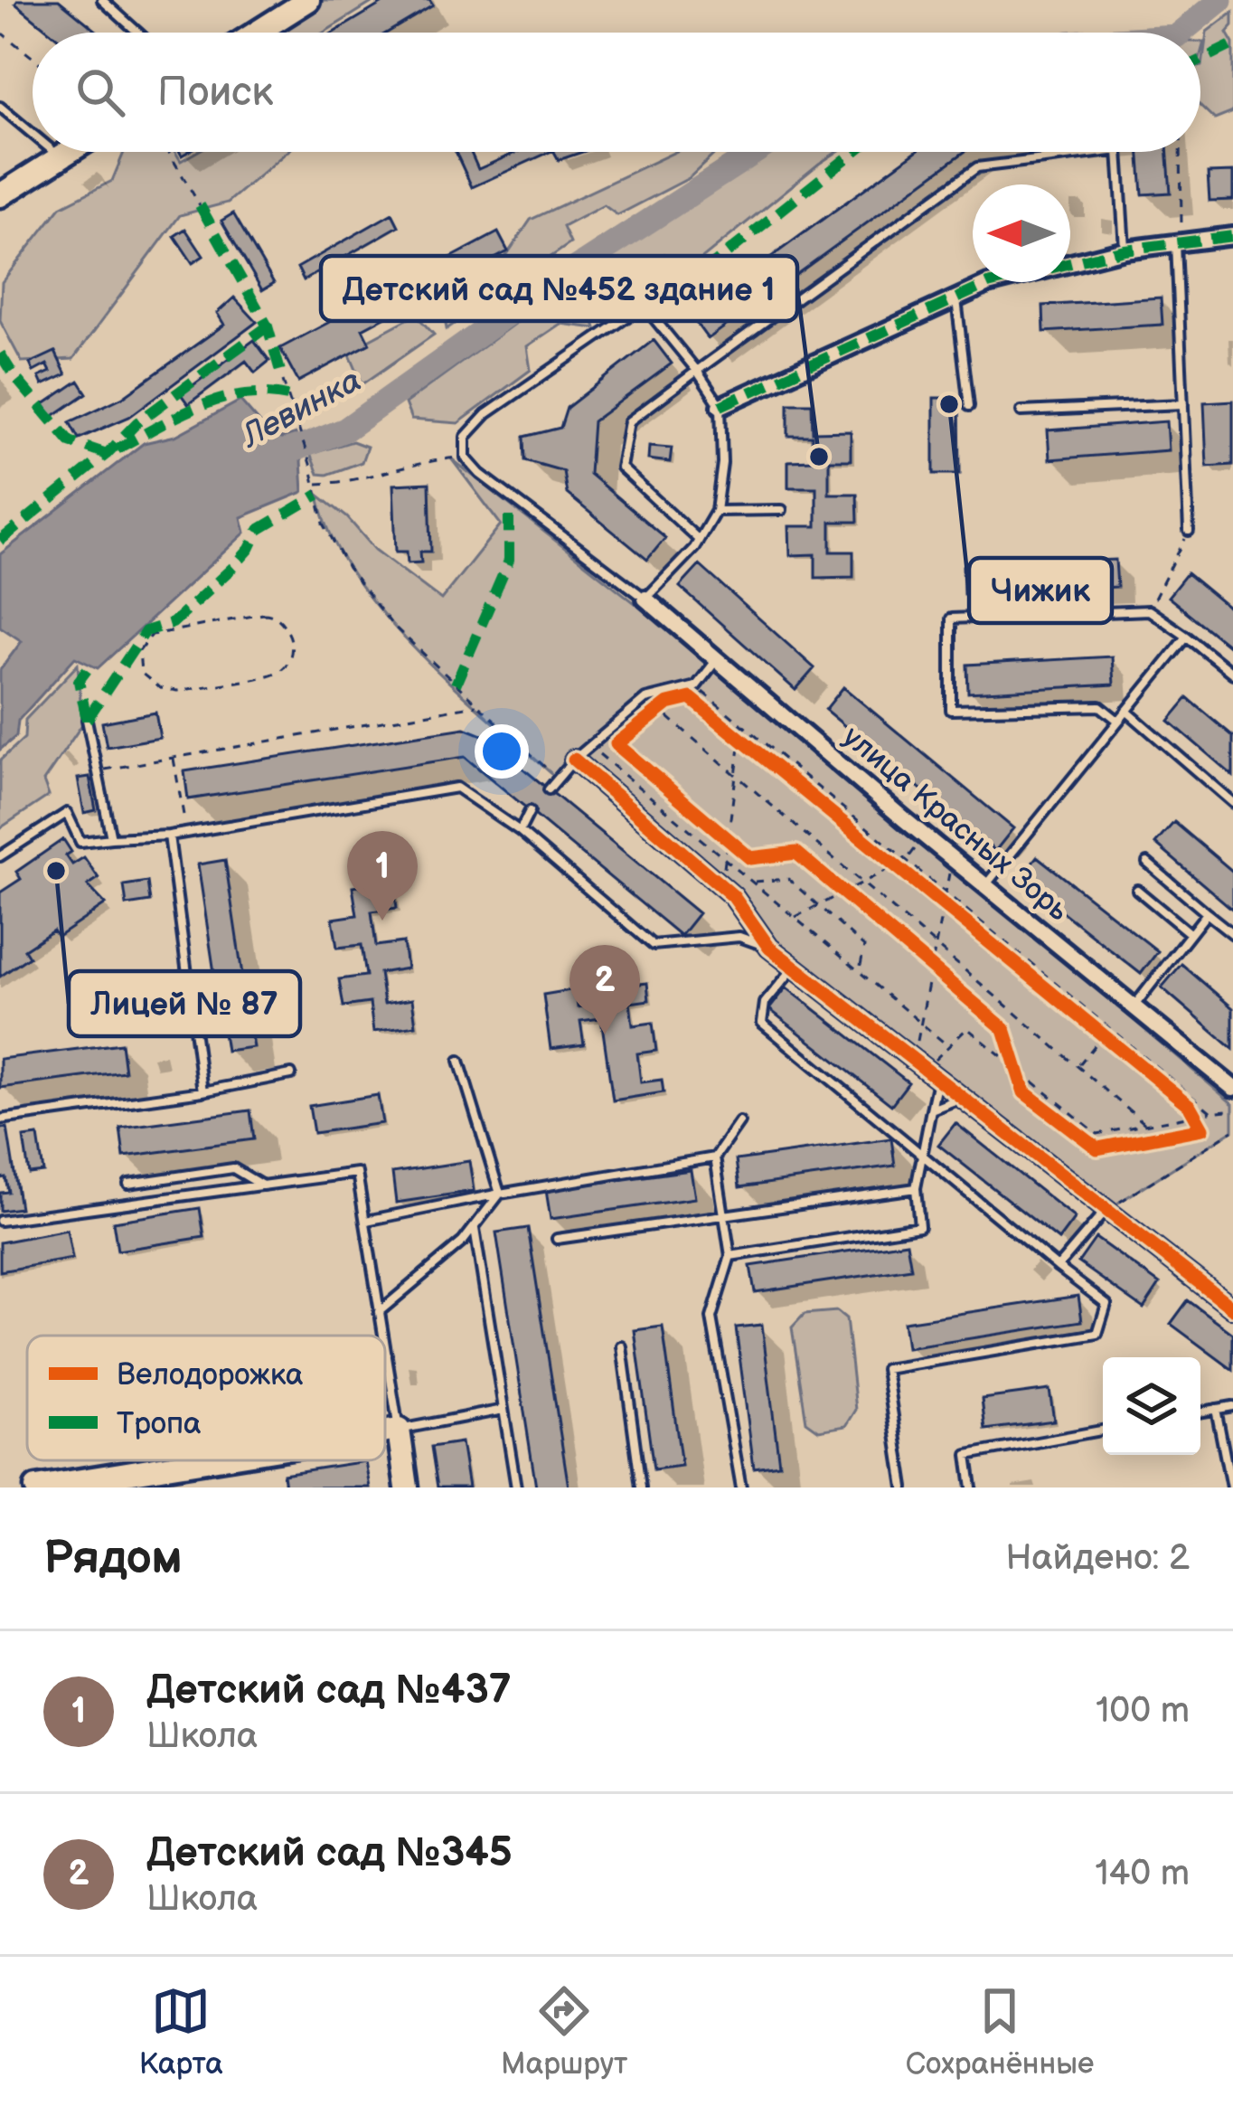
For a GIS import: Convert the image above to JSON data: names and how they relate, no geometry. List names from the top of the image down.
{
  "streets": {
    "street": ["улица Красных Зорь"]
  },
  "water": ["Левинка"],
  "places": ["Чижик", "Детский сад №452 здание 1", "Лицей № 87"],
  "legend": ["Велодорожка", "Тропа"],
  "north": "left",
  "page": {
    "search": "Поиск",
    "pins": ["1", "2"],
    "heading": ["Рядом", "Найдено: 2"],
    "list": [
      {
        "mark": "1",
        "name": "Детский сад №437",
        "note": "Школа",
        "value": "100 m"
      },
      {
        "mark": "2",
        "name": "Детский сад №345",
        "note": "Школа",
        "value": "140 m"
      }
    ],
    "nav": ["Карта", "Маршрут", "Сохранённые"]
  }
}
